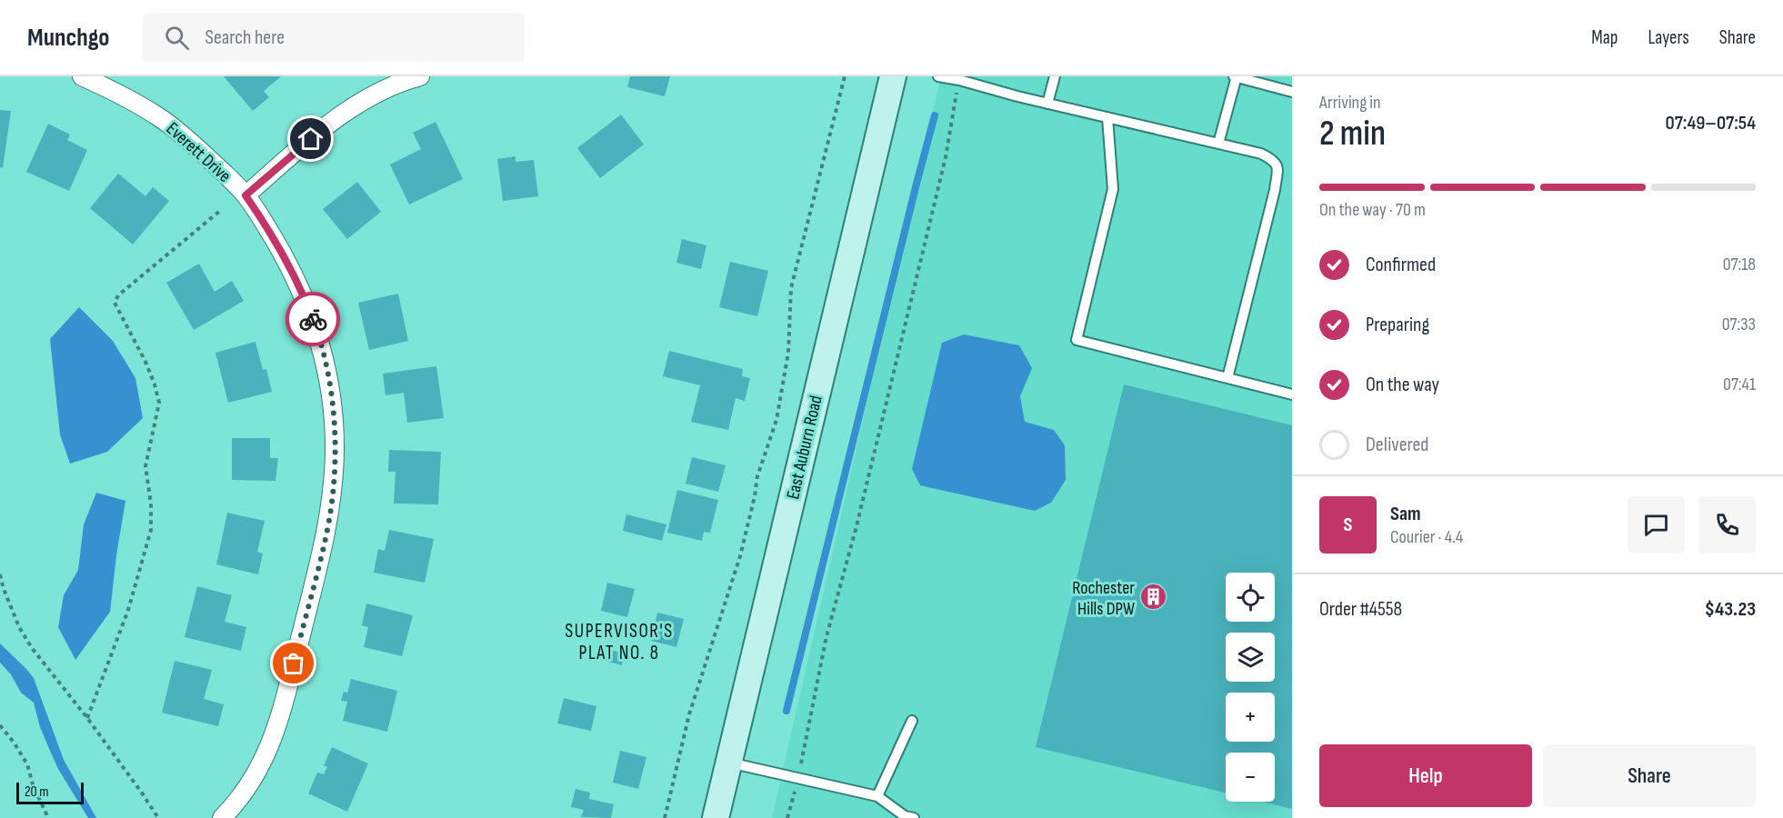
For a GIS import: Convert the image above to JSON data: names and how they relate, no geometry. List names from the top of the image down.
{
  "streets": {
    "main road": ["East Auburn Road"],
    "street": ["Everett Drive"]
  },
  "districts": ["SUPERVISOR'S PLAT NO. 8"],
  "places": {
    "building": ["Rochester Hills DPW"]
  },
  "scale_bar": "20 m",
  "page": {
    "header": "Munchgo",
    "search": "Search here",
    "nav": ["Map", "Layers", "Share"],
    "heading": ["2 min", "Arriving in", "07:49–07:54"],
    "panel": [
      "Sam",
      "Courier · 4.4",
      "Order #4558",
      "$43.23"
    ],
    "bar": "On the way · 70 m",
    "list": [
      ["Confirmed", "07:18"],
      ["Preparing", "07:33"],
      ["On the way", "07:41"],
      "Delivered"
    ],
    "round": "S",
    "map_buttons": ["+", "−"],
    "buttons": ["Help", "Share"],
    "scale": "20 m"
  }
}
